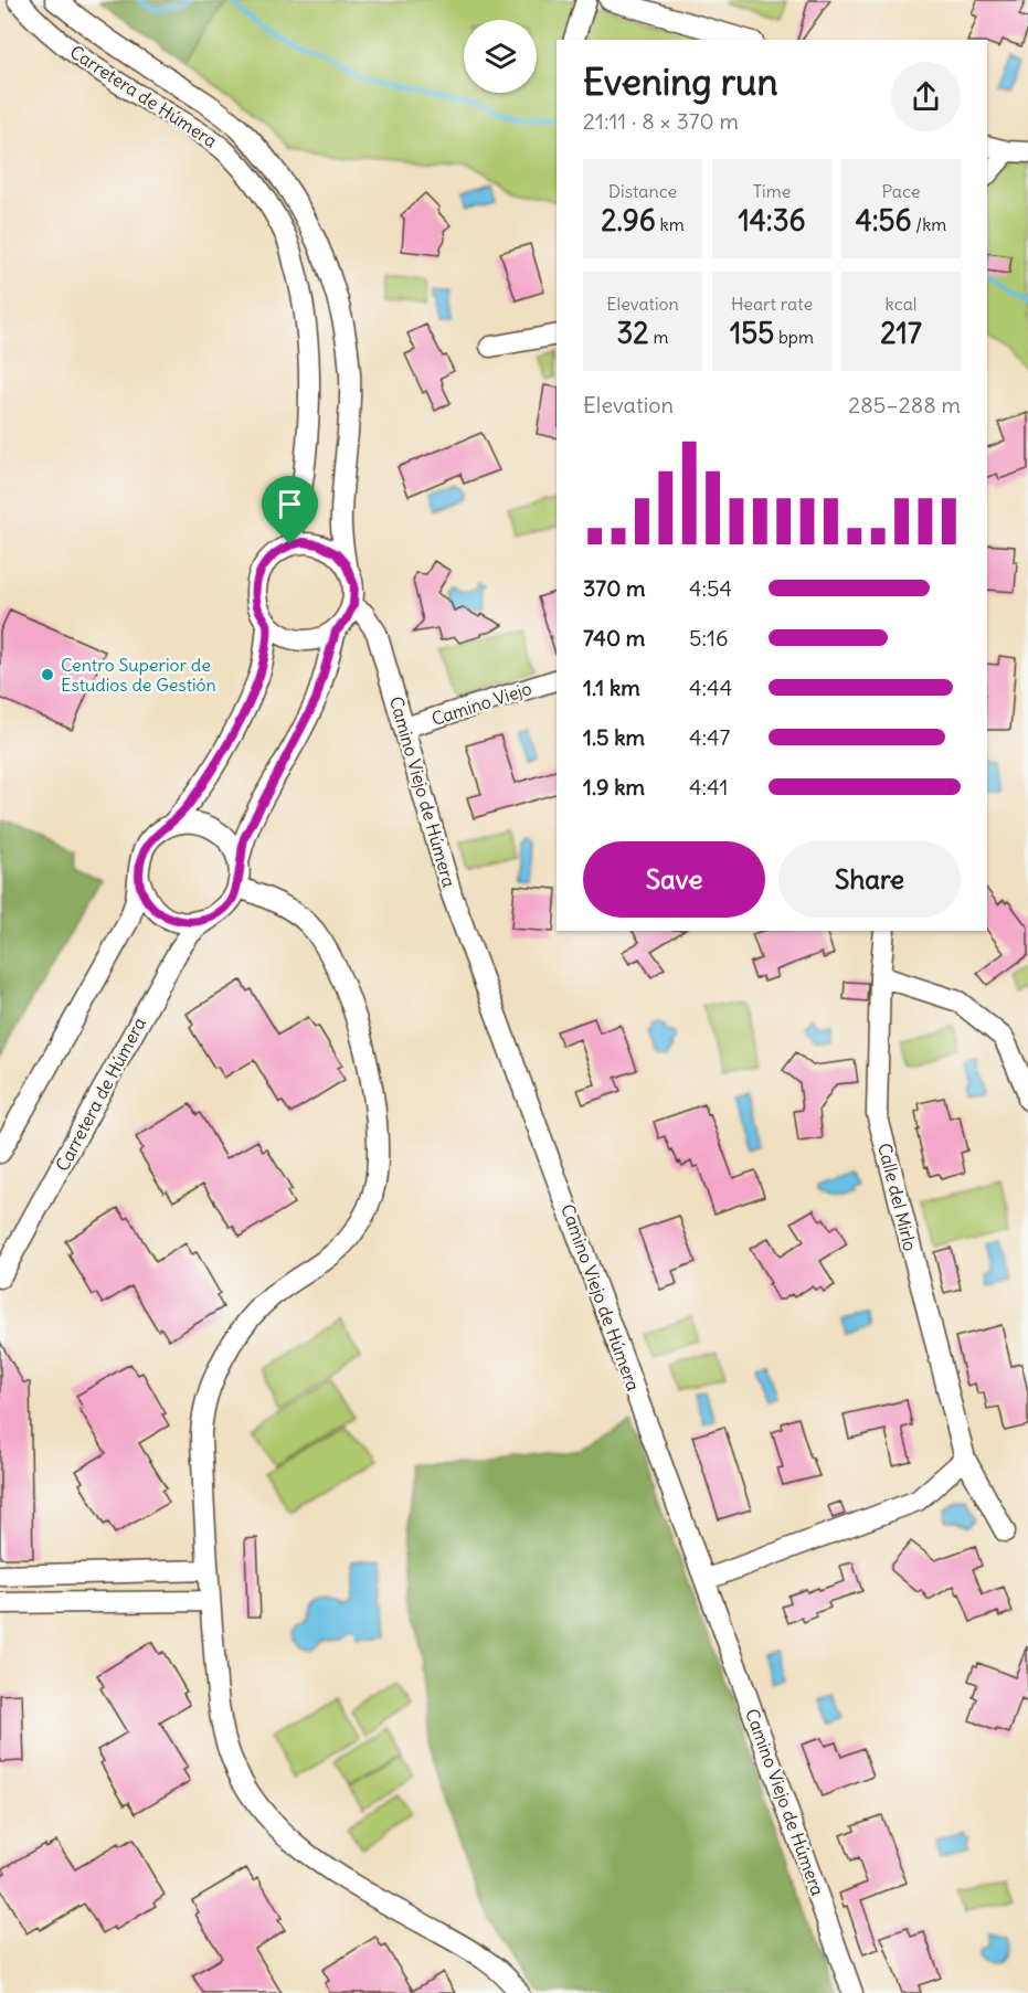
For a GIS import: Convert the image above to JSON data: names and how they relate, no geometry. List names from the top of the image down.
{
  "streets": {
    "street": [
      "Carretera de Húmera",
      "Camino Viejo",
      "Camino Viejo de Húmera",
      "Calle del Mirlo"
    ]
  },
  "crossings": [
    ["Carretera de Húmera", "Camino Viejo de Húmera"],
    ["Camino Viejo", "Camino Viejo de Húmera"]
  ],
  "places": ["Centro Superior de Estudios de Gestión"],
  "page": {
    "heading": ["Evening run", "21:11 · 8 × 370 m"],
    "stats": [
      ["Distance", "2.96 km"],
      ["Time", "14:36"],
      ["Pace", "4:56 /km"],
      ["Elevation", "32 m"],
      ["Heart rate", "155 bpm"],
      ["kcal", "217"]
    ],
    "chart": ["Elevation", "285–288 m"],
    "list": [
      {
        "name": "370 m",
        "note": "4:54"
      },
      {
        "name": "740 m",
        "note": "5:16"
      },
      {
        "name": "1.1 km",
        "note": "4:44"
      },
      {
        "name": "1.5 km",
        "note": "4:47"
      },
      {
        "name": "1.9 km",
        "note": "4:41"
      }
    ],
    "buttons": ["Save", "Share"]
  }
}
